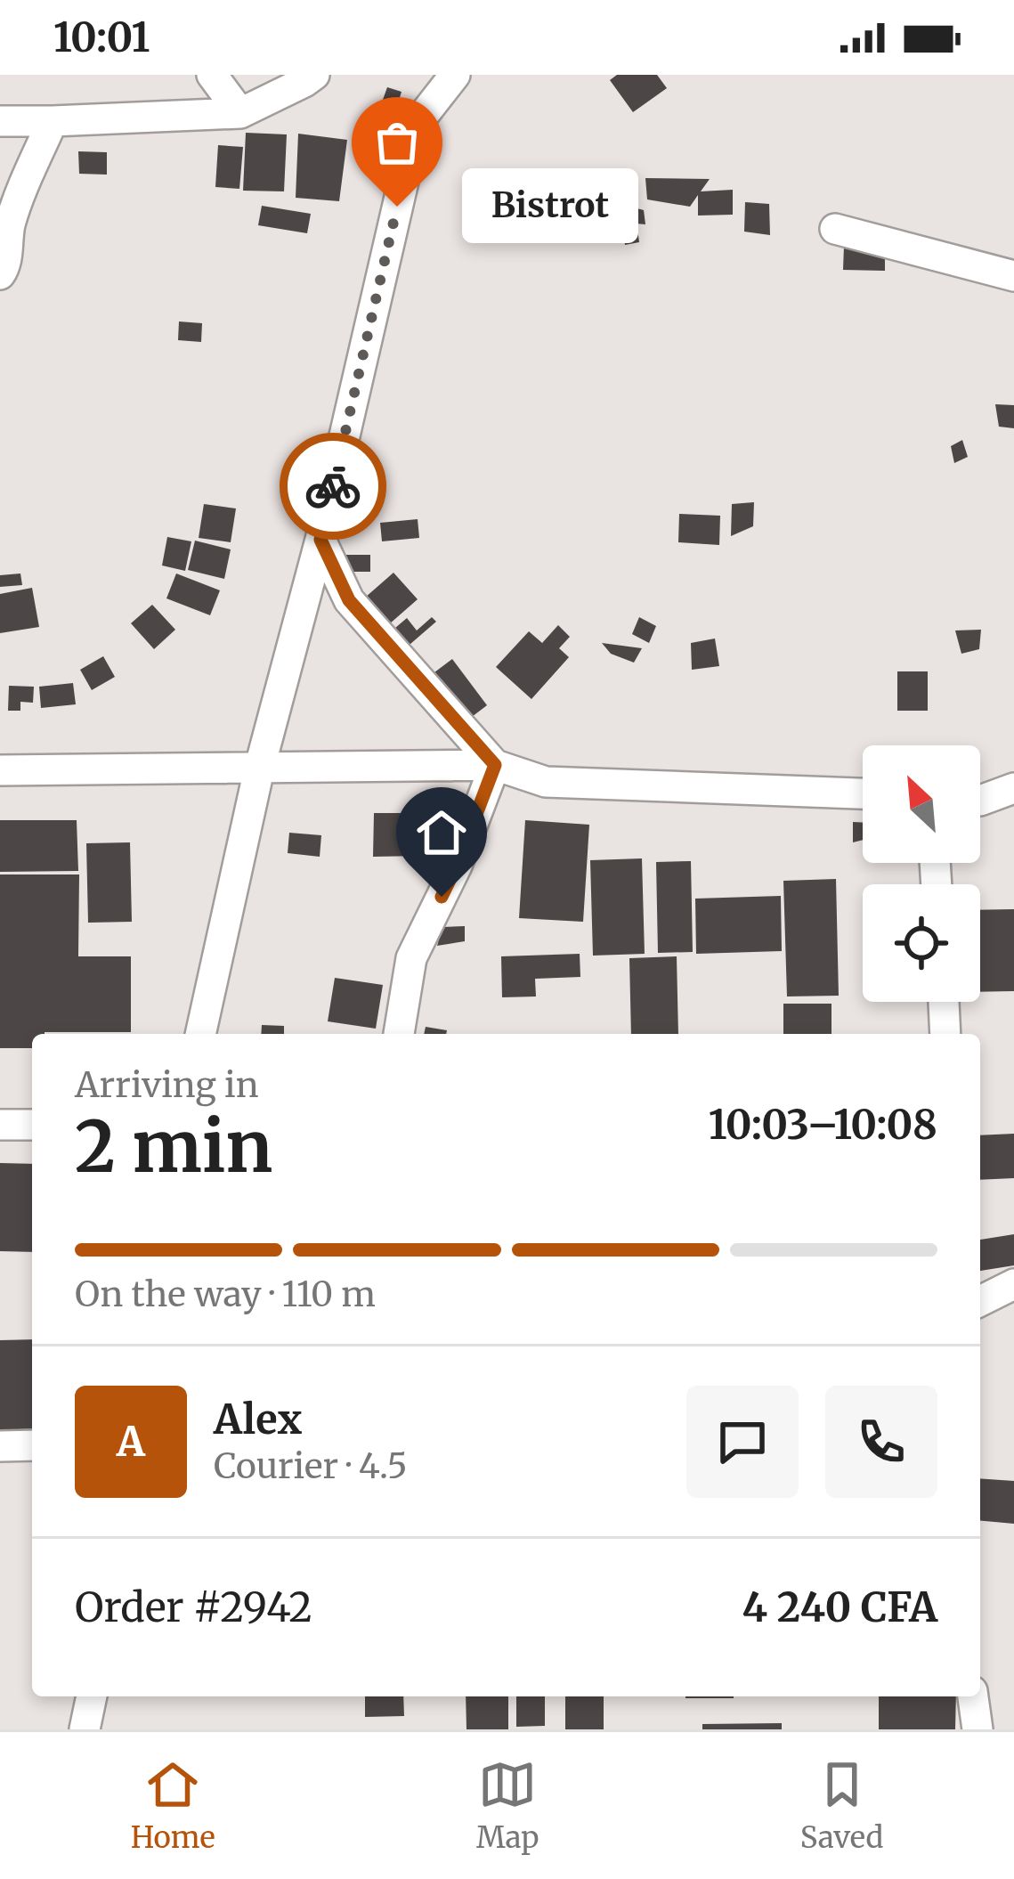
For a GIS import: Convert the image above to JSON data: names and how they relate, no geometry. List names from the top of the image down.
{
  "places": ["Bistrot"],
  "north": "top left",
  "page": {
    "status": "10:01",
    "bubble": "Bistrot",
    "heading": ["2 min", "Arriving in", "10:03–10:08"],
    "panel": [
      "Alex",
      "Courier · 4.5",
      "Order #2942",
      "4 240 CFA"
    ],
    "bar": "On the way · 110 m",
    "round": "A",
    "tabs": ["Home", "Map", "Saved"]
  }
}
